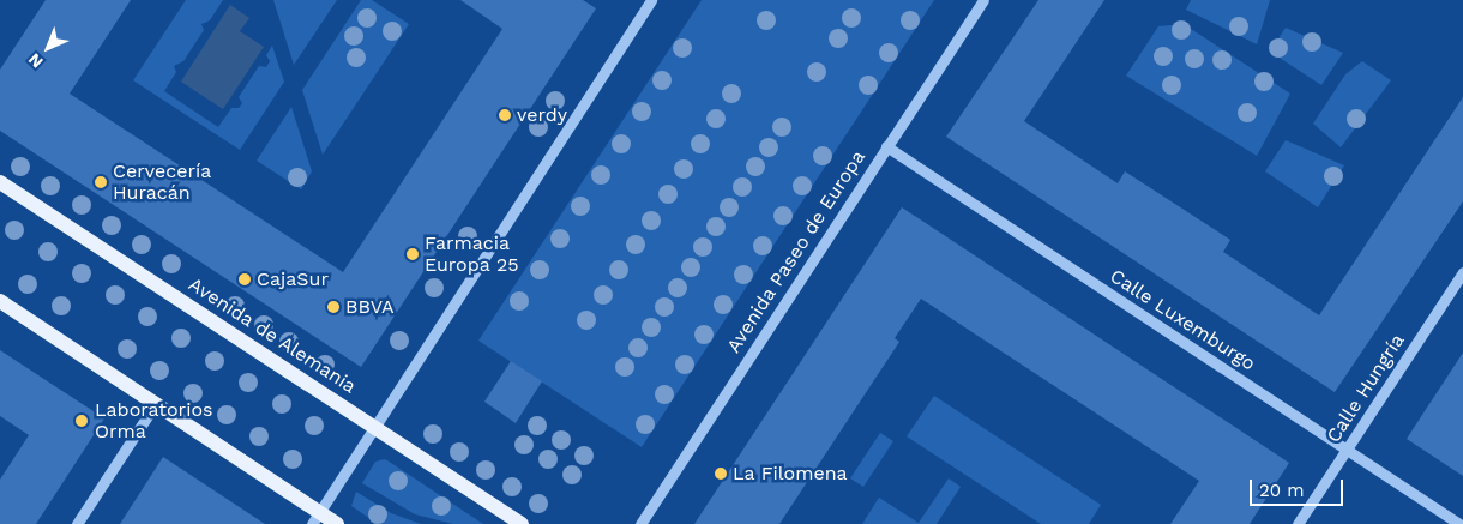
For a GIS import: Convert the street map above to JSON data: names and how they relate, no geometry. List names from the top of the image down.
{
  "streets": {
    "main road": ["Avenida de Alemania"],
    "street": ["Avenida Paseo de Europa", "Calle Luxemburgo", "Calle Hungría"]
  },
  "crossings": [
    ["Avenida Paseo de Europa", "Calle Luxemburgo"],
    ["Calle Luxemburgo", "Calle Hungría"]
  ],
  "places": [
    "verdy",
    "Cervecería Huracán",
    "Farmacia Europa 25",
    "CajaSur",
    "BBVA",
    "Laboratorios Orma",
    "La Filomena"
  ],
  "scale_bar": "20 m",
  "north": "bottom left"
}
